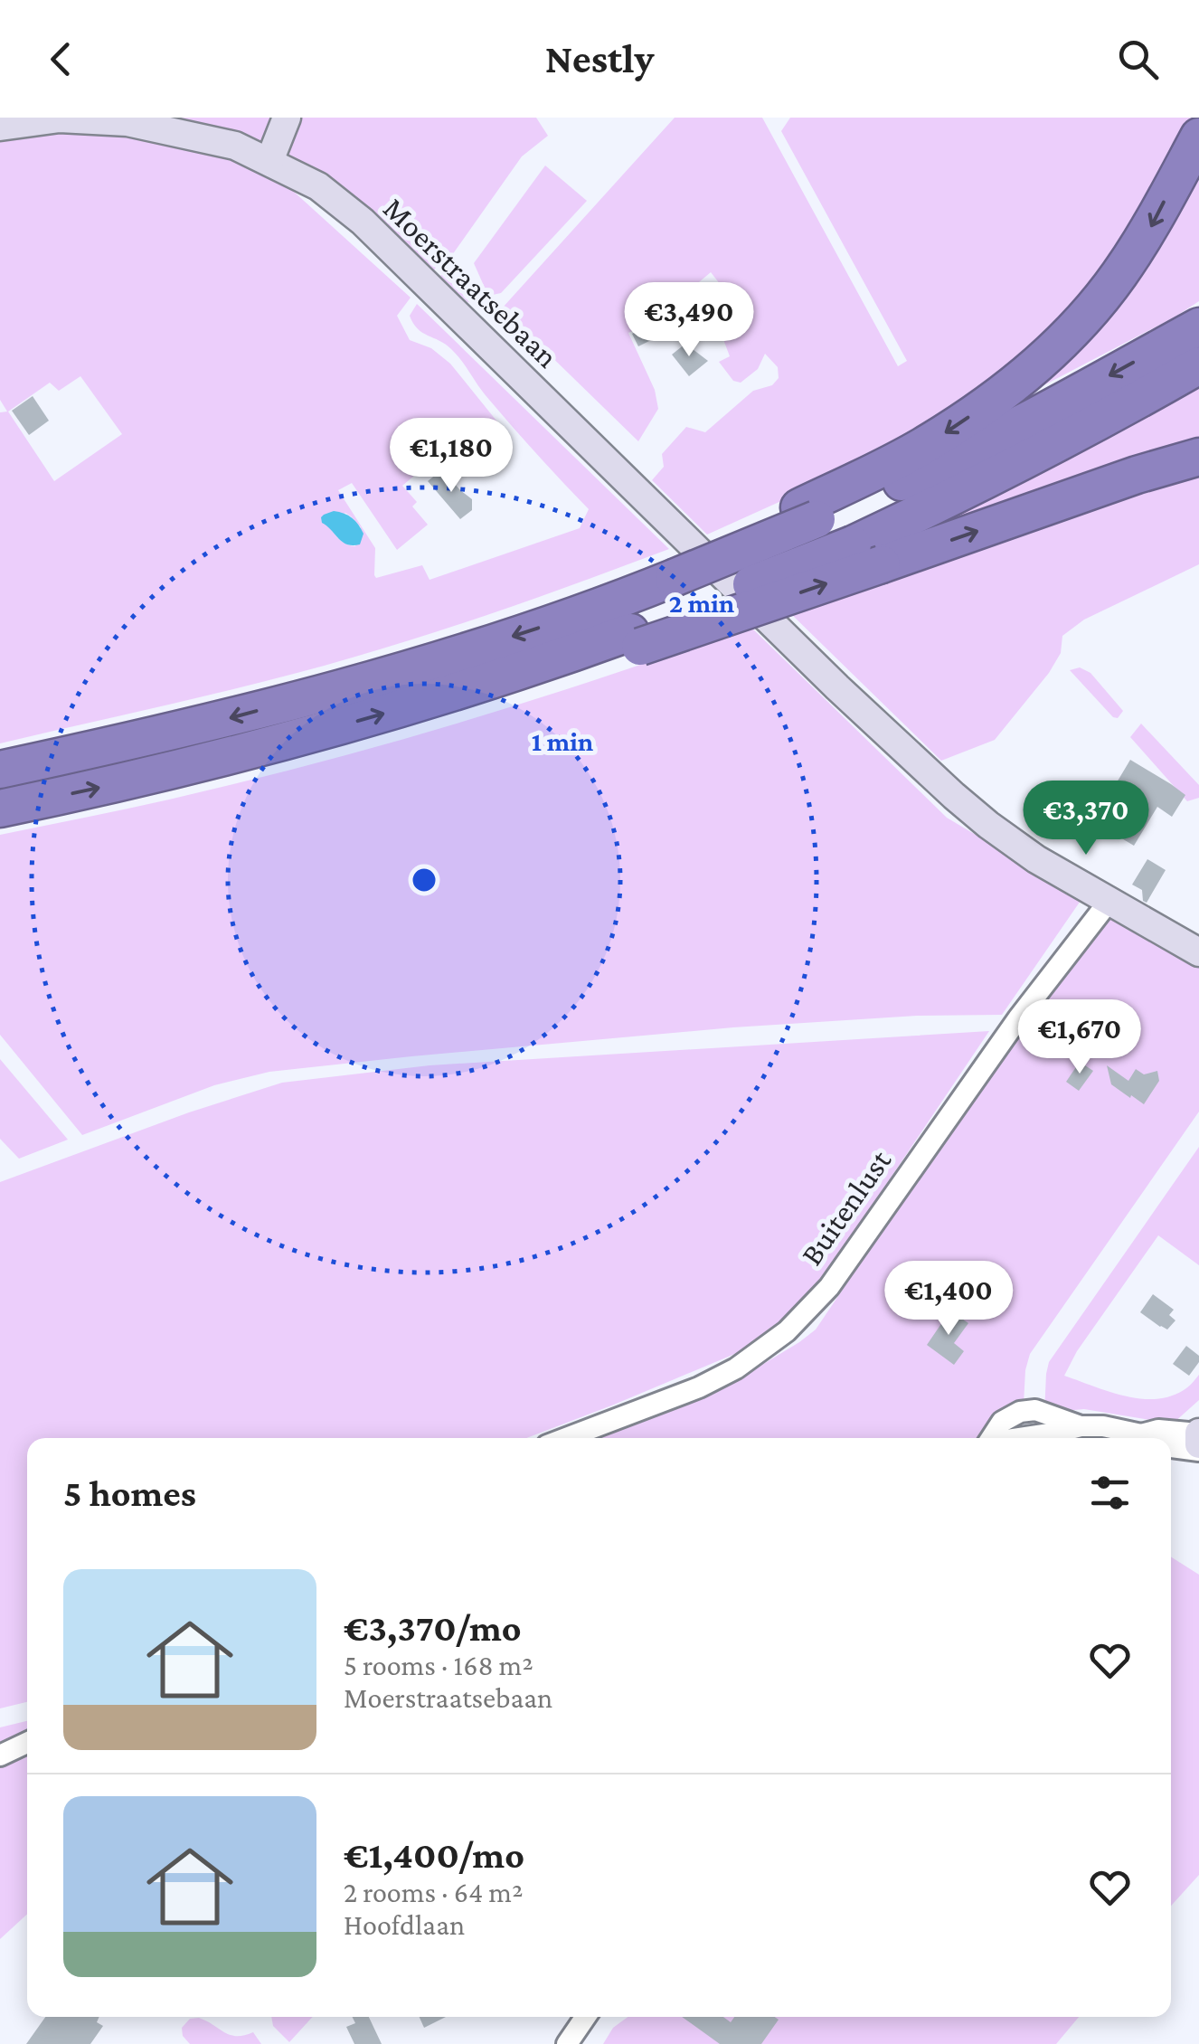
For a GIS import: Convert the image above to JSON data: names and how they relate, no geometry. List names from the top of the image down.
{
  "streets": {
    "street": ["Moerstraatsebaan", "Buitenlust"]
  },
  "crossings": [
    ["Moerstraatsebaan", "Buitenlust"]
  ],
  "page": {
    "header": "Nestly",
    "price": [
      "€3,490",
      "€1,180",
      "€3,370",
      "€1,670",
      "€1,400"
    ],
    "heading": "5 homes",
    "list": [
      {
        "name": "€3,370/mo",
        "note": "5 rooms · 168 m² · Moerstraatsebaan"
      },
      {
        "name": "€1,400/mo",
        "note": "2 rooms · 64 m² · Hoofdlaan"
      }
    ]
  },
  "rings": ["2 min", "1 min"]
}
